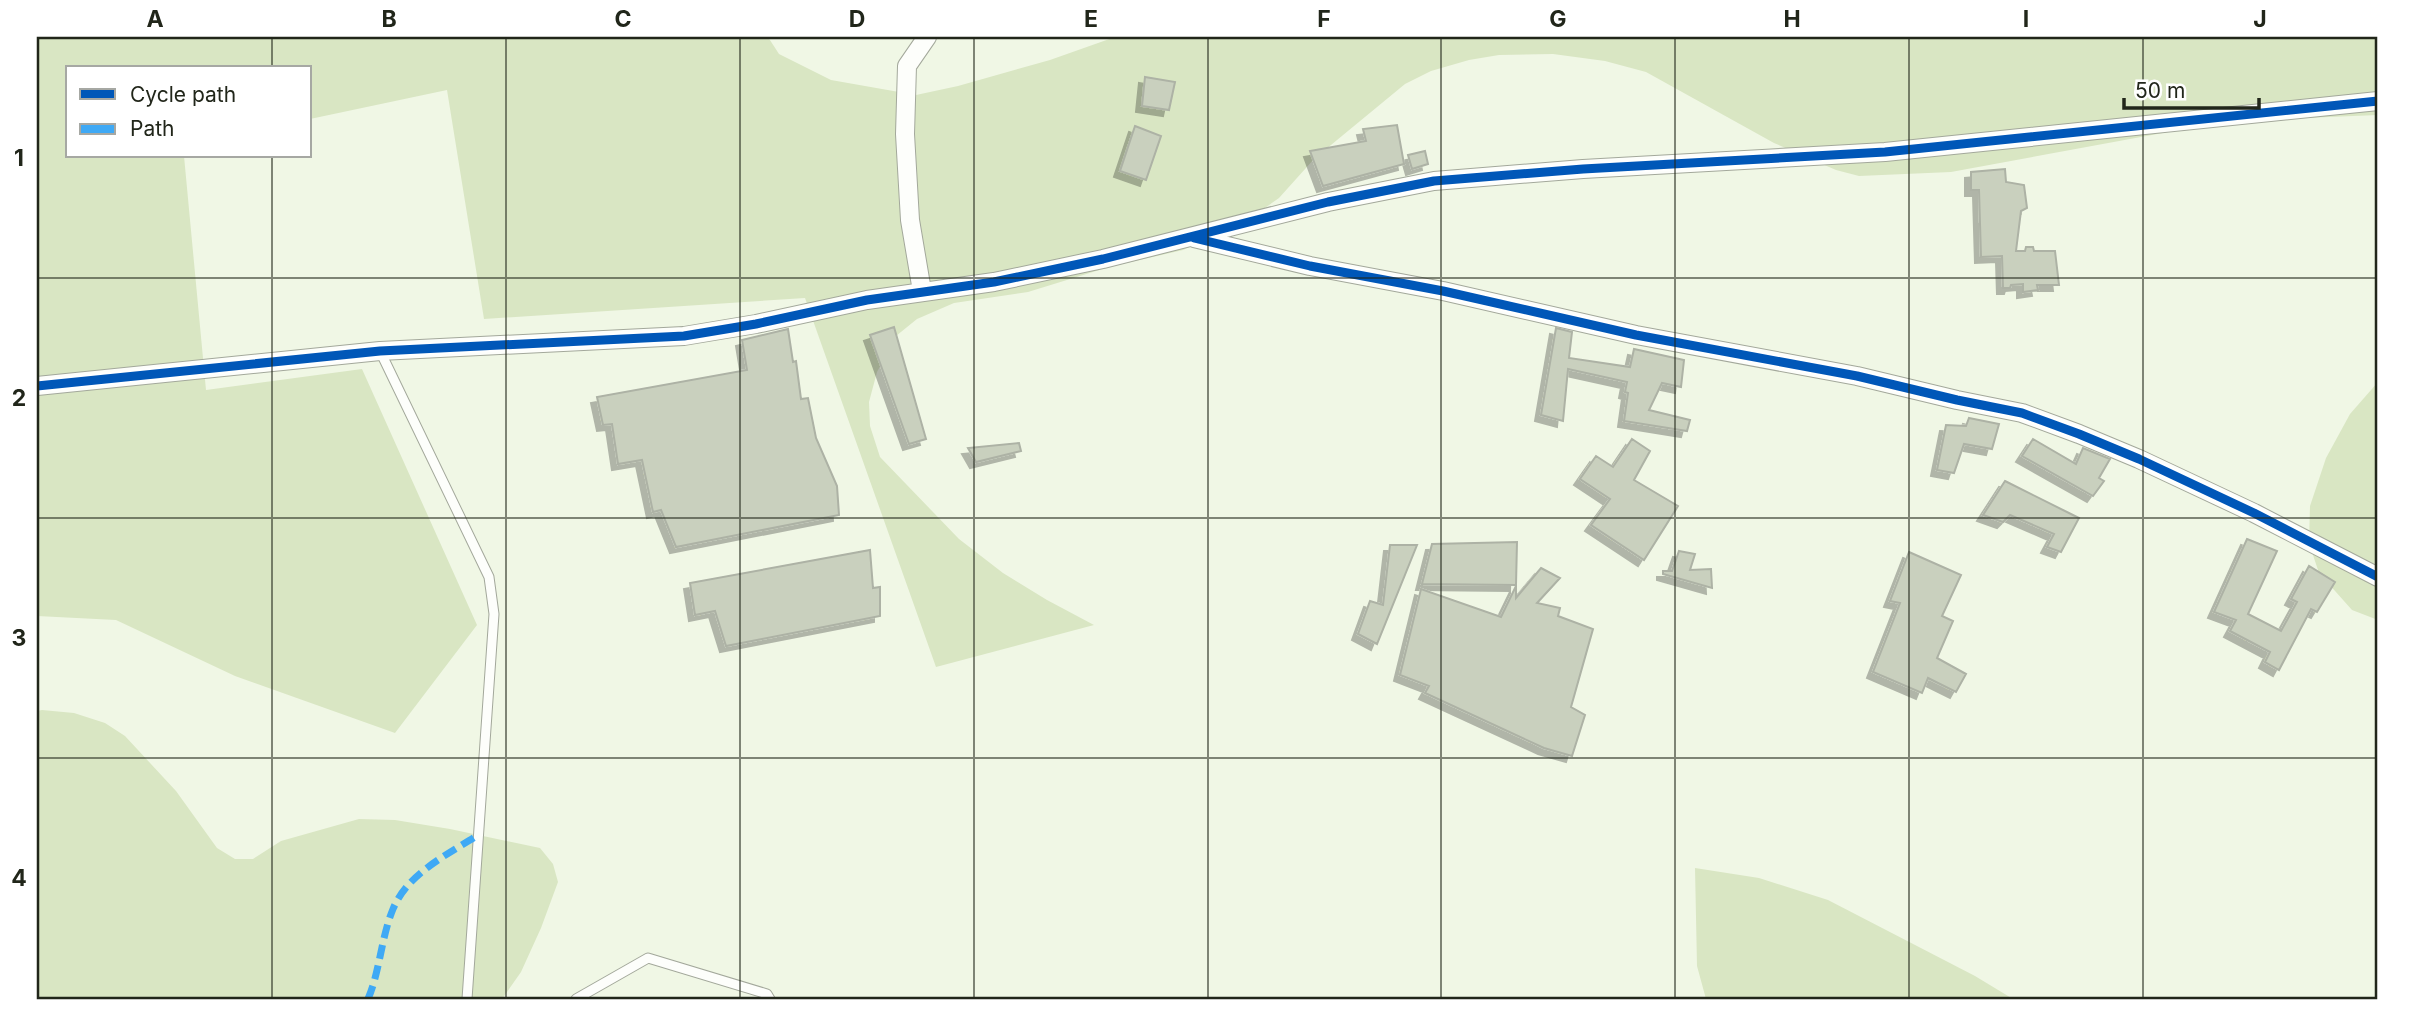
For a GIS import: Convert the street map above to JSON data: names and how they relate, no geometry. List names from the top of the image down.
{
  "legend": ["Cycle path", "Path"],
  "scale_bar": "50 m",
  "grid": {
    "columns": [
      "A",
      "B",
      "C",
      "D",
      "E",
      "F",
      "G",
      "H",
      "I",
      "J"
    ],
    "rows": [
      "1",
      "2",
      "3",
      "4"
    ]
  }
}
